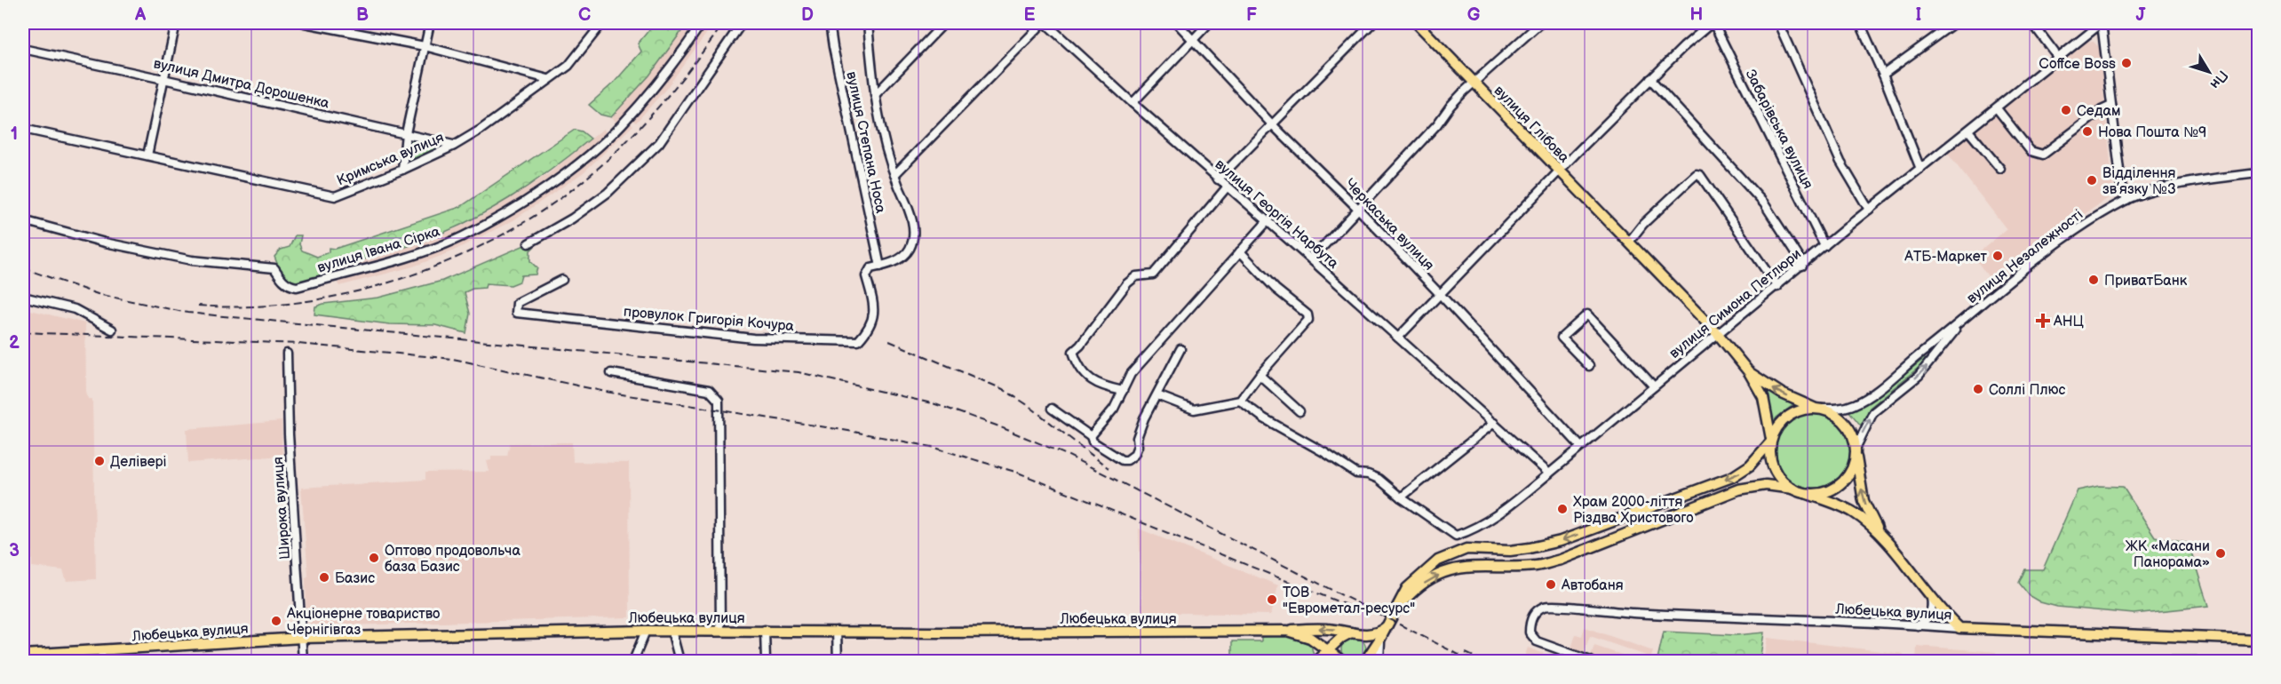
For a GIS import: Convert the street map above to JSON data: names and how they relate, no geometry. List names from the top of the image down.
{
  "streets": {
    "main road": ["вулиця Глібова", "вулиця Незалежності", "Любецька вулиця"],
    "street": [
      "вулиця Дмитра Дорошенка",
      "Забарівська вулиця",
      "вулиця Степана Носа",
      "Кримська вулиця",
      "вулиця Георгія Нарбута",
      "Черкаська вулиця",
      "вулиця Івана Сірка",
      "вулиця Симона Петлюри",
      "провулок Григорія Кочура",
      "Широка вулиця"
    ]
  },
  "crossings": [
    ["вулиця Дмитра Дорошенка", "Кримська вулиця"],
    ["вулиця Глібова", "вулиця Незалежності"],
    ["вулиця Глібова", "вулиця Симона Петлюри"],
    ["Забарівська вулиця", "вулиця Симона Петлюри"],
    ["вулиця Степана Носа", "провулок Григорія Кочура"],
    ["вулиця Георгія Нарбута", "вулиця Симона Петлюри"],
    ["Черкаська вулиця", "вулиця Симона Петлюри"],
    ["Широка вулиця", "Любецька вулиця"]
  ],
  "places": {
    "other": [
      "Coffce Boss",
      "Седам",
      "Нова Пошта №9",
      "Відділення зв’язку №3",
      "АТБ-Маркет",
      "ПриватБанк",
      "Соллі Плюс",
      "Делівері",
      "Храм 2000-ліття Різдва Христового",
      "ЖК «Масани Панорама»",
      "Оптово продовольча база Базис",
      "Базис",
      "Автобаня",
      "ТОВ \"Еврометал-ресурс\"",
      "Акціонерне товариство Чернігівгаз"
    ],
    "health": ["АНЦ"]
  },
  "north": "bottom right",
  "grid": {
    "columns": [
      "A",
      "B",
      "C",
      "D",
      "E",
      "F",
      "G",
      "H",
      "I",
      "J"
    ],
    "rows": ["1", "2", "3"]
  }
}
